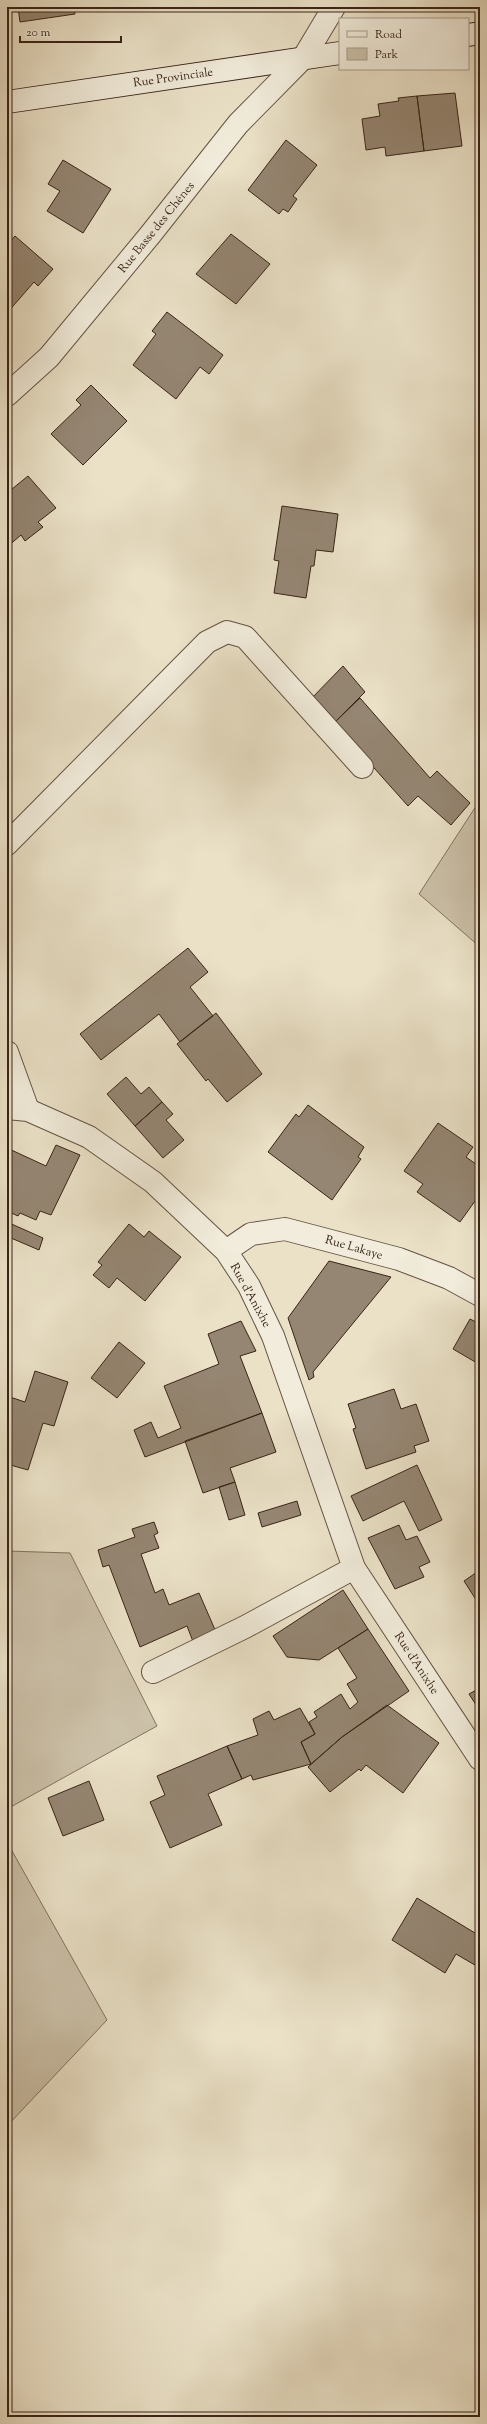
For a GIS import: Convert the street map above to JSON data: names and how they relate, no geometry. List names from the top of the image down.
{
  "streets": {
    "street": [
      "Rue Provinciale",
      "Rue Basse des Chênes",
      "Rue Lakaye",
      "Rue d'Anixhe"
    ]
  },
  "crossings": [
    ["Rue Provinciale", "Rue Basse des Chênes"],
    ["Rue Lakaye", "Rue d'Anixhe"]
  ],
  "legend": ["Road", "Park"],
  "scale_bar": "20 m"
}
